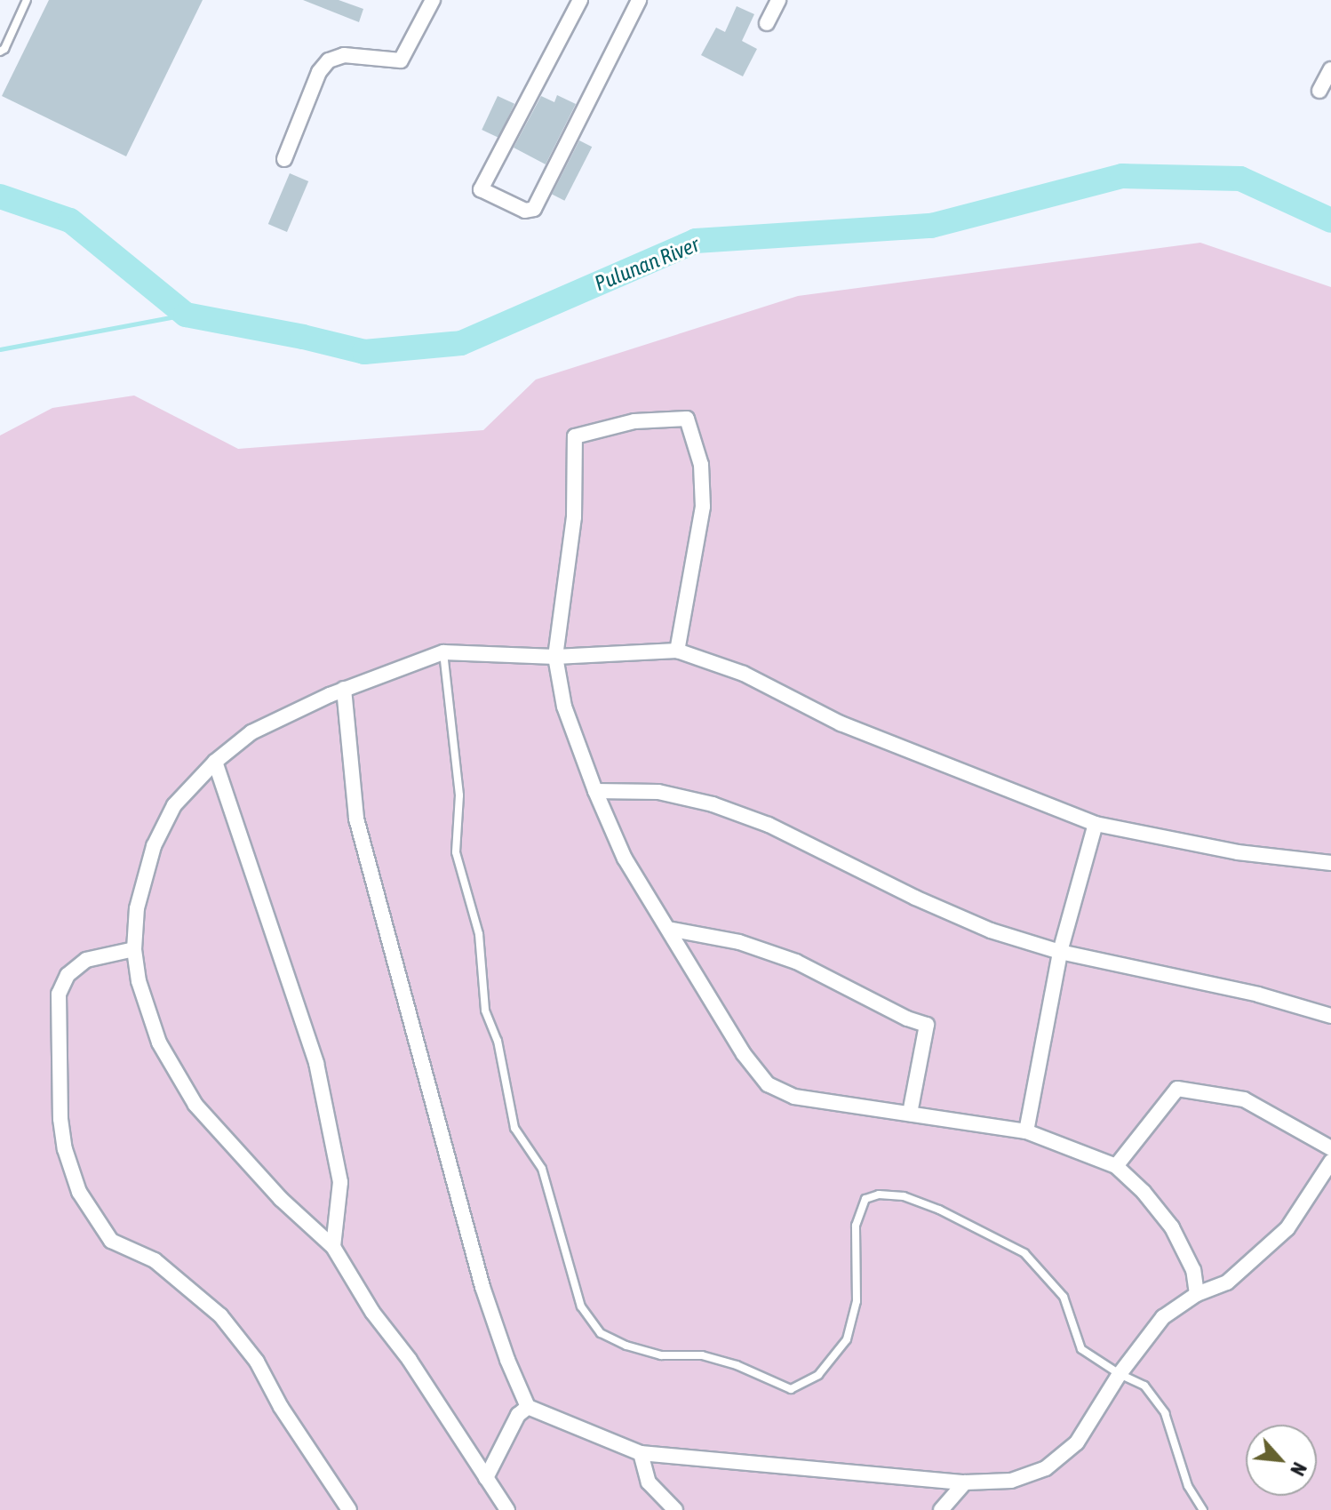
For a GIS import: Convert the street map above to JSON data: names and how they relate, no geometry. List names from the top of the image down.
{
  "water": ["Pulunan River"],
  "north": "bottom right"
}
